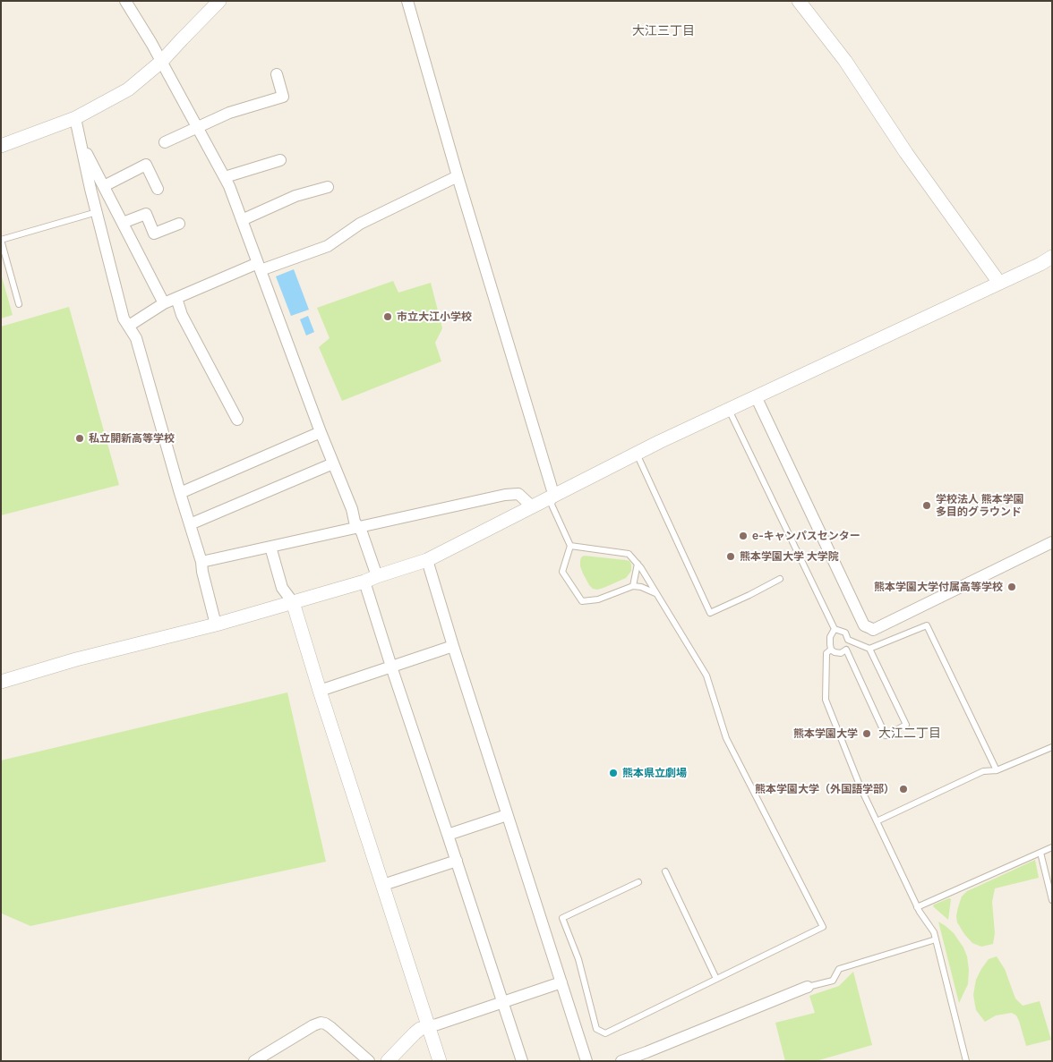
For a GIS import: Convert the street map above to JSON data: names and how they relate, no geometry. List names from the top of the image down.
{
  "districts": ["大江三丁目", "大江二丁目"],
  "places": [
    "市立大江小学校",
    "私立開新高等学校",
    "学校法人 熊本学園 多目的グラウンド",
    "e-キャンパスセンター",
    "熊本学園大学 大学院",
    "熊本学園大学付属高等学校",
    "熊本学園大学",
    "熊本県立劇場",
    "熊本学園大学（外国語学部）"
  ]
}
